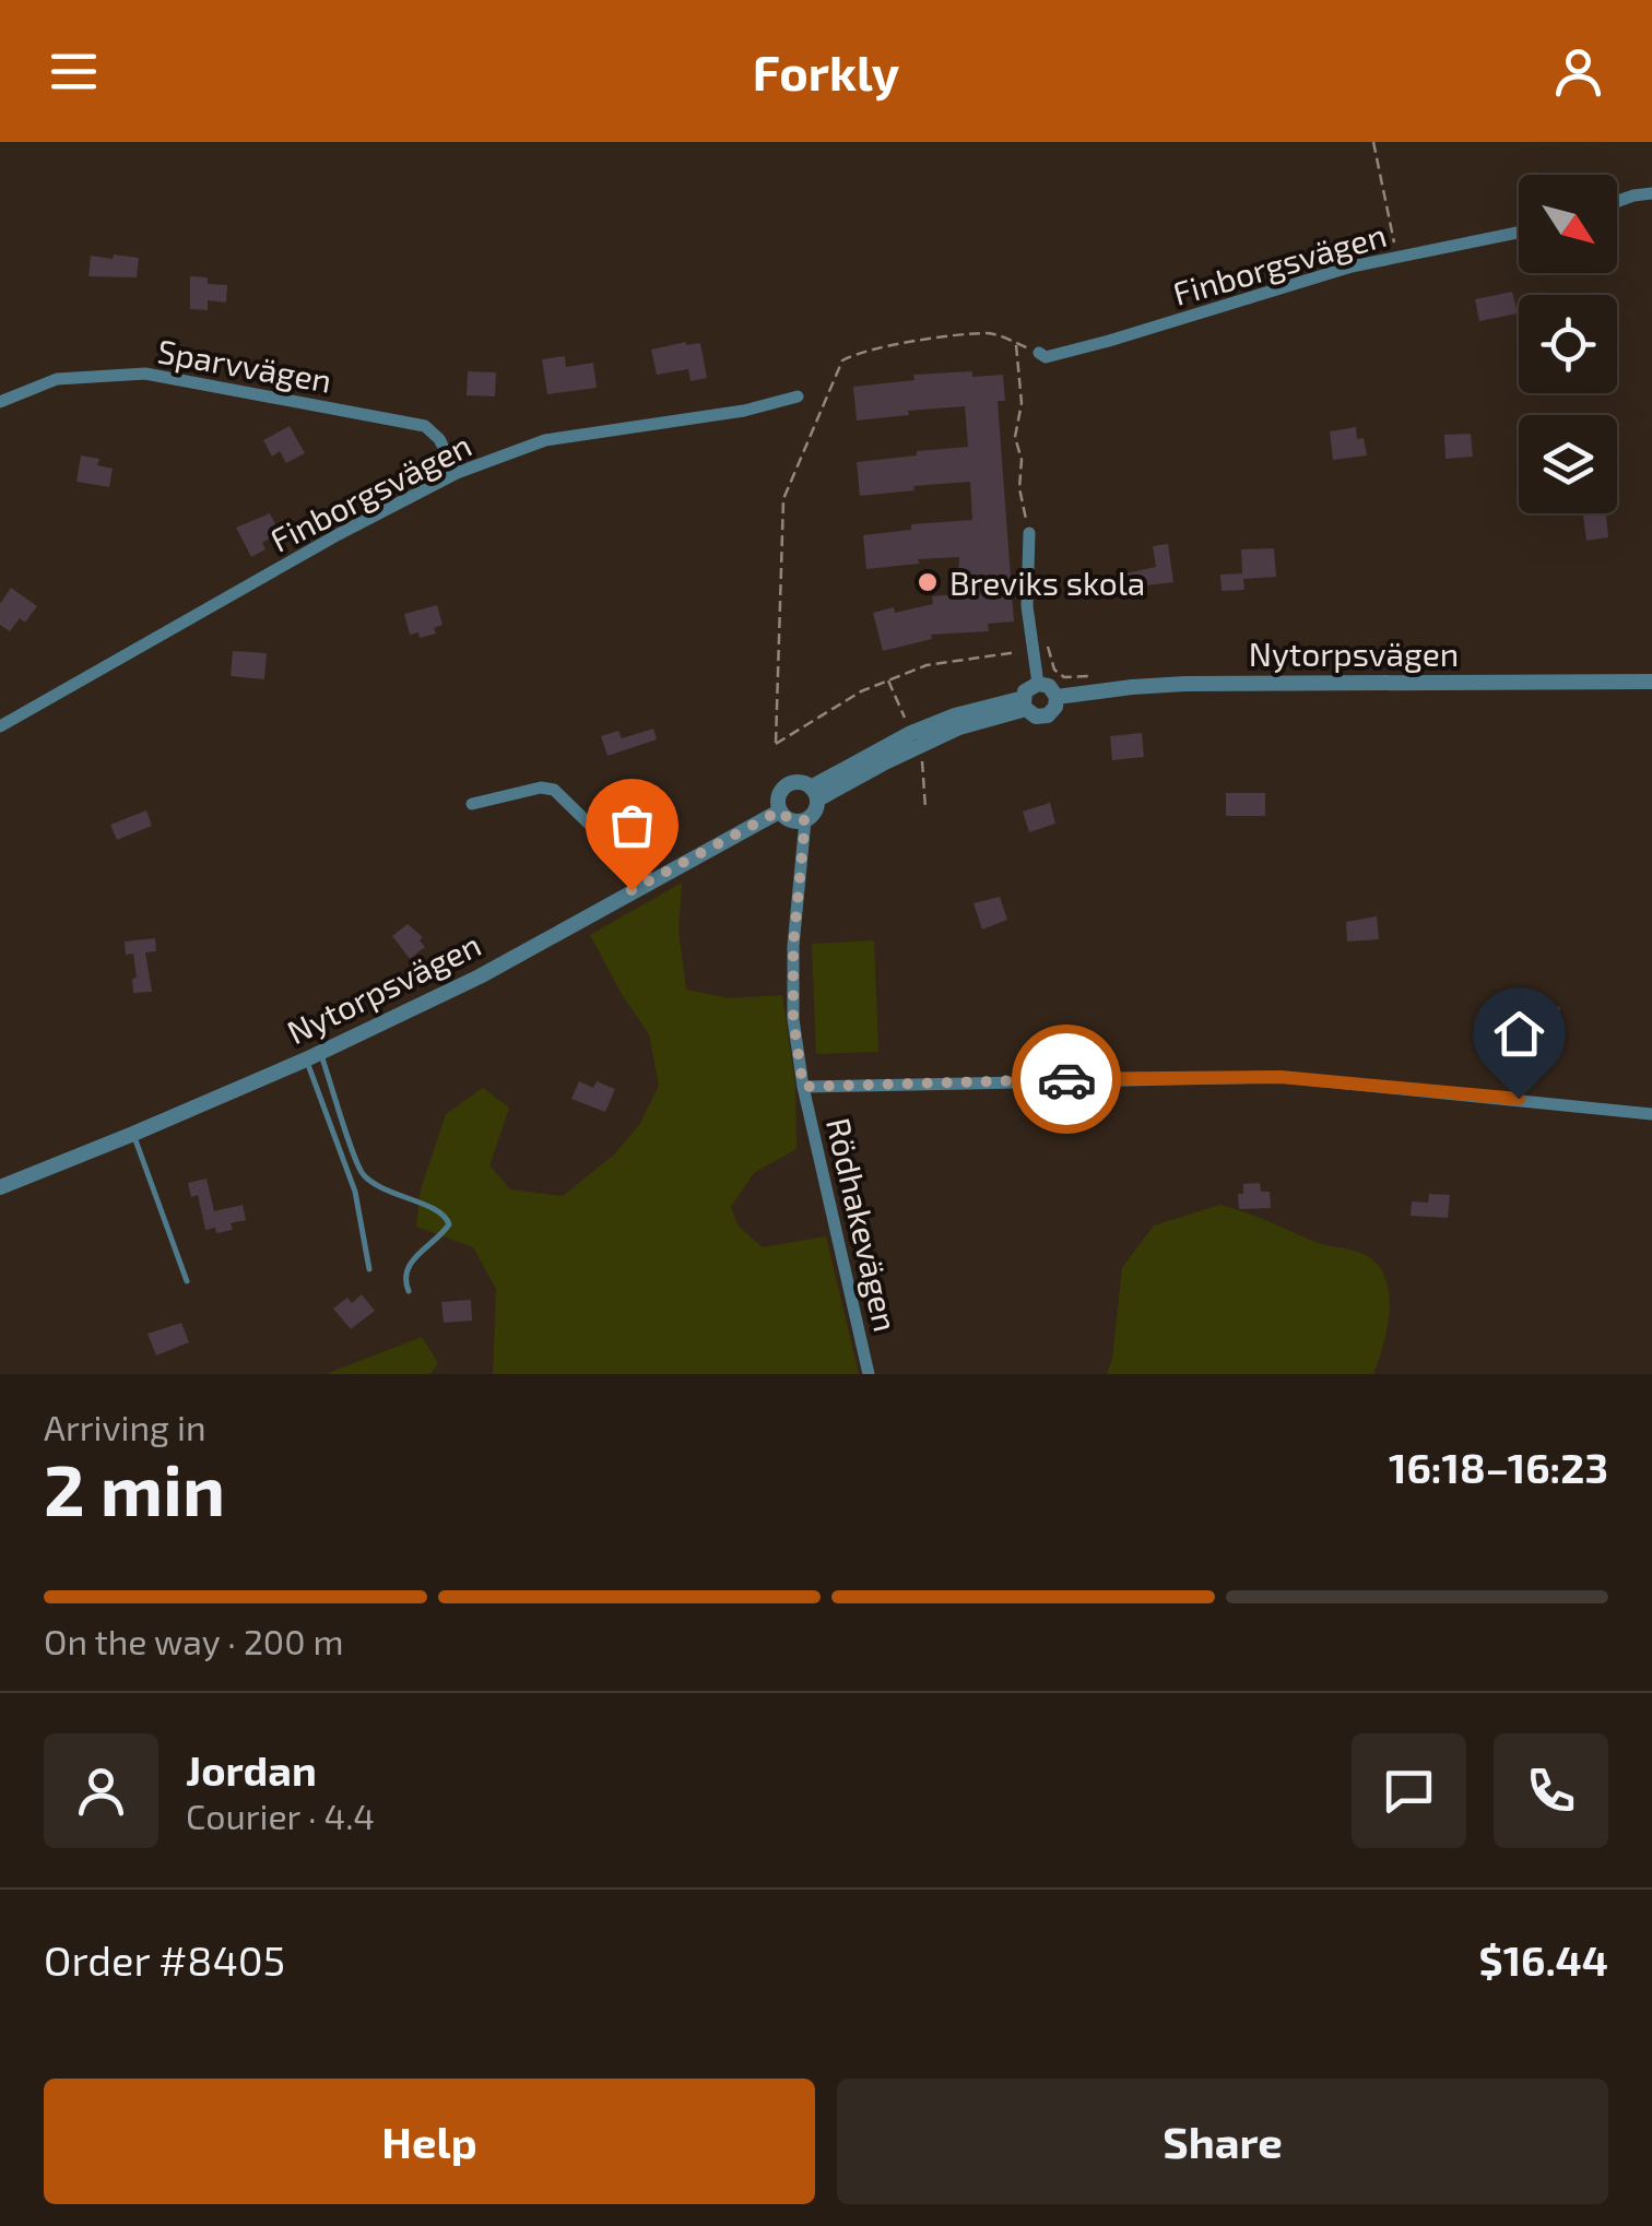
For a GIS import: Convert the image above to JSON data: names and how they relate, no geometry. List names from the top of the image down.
{
  "streets": {
    "street": [
      "Finborgsvägen",
      "Sparvvägen",
      "Nytorpsvägen",
      "Rödhakevägen"
    ]
  },
  "crossings": [
    ["Finborgsvägen", "Sparvvägen"],
    ["Nytorpsvägen", "Rödhakevägen"]
  ],
  "places": ["Breviks skola"],
  "north": "bottom right",
  "page": {
    "header": "Forkly",
    "heading": ["2 min", "Arriving in", "16:18–16:23"],
    "panel": [
      "Jordan",
      "Courier · 4.4",
      "Order #8405",
      "$16.44"
    ],
    "bar": "On the way · 200 m",
    "buttons": ["Help", "Share"]
  }
}
